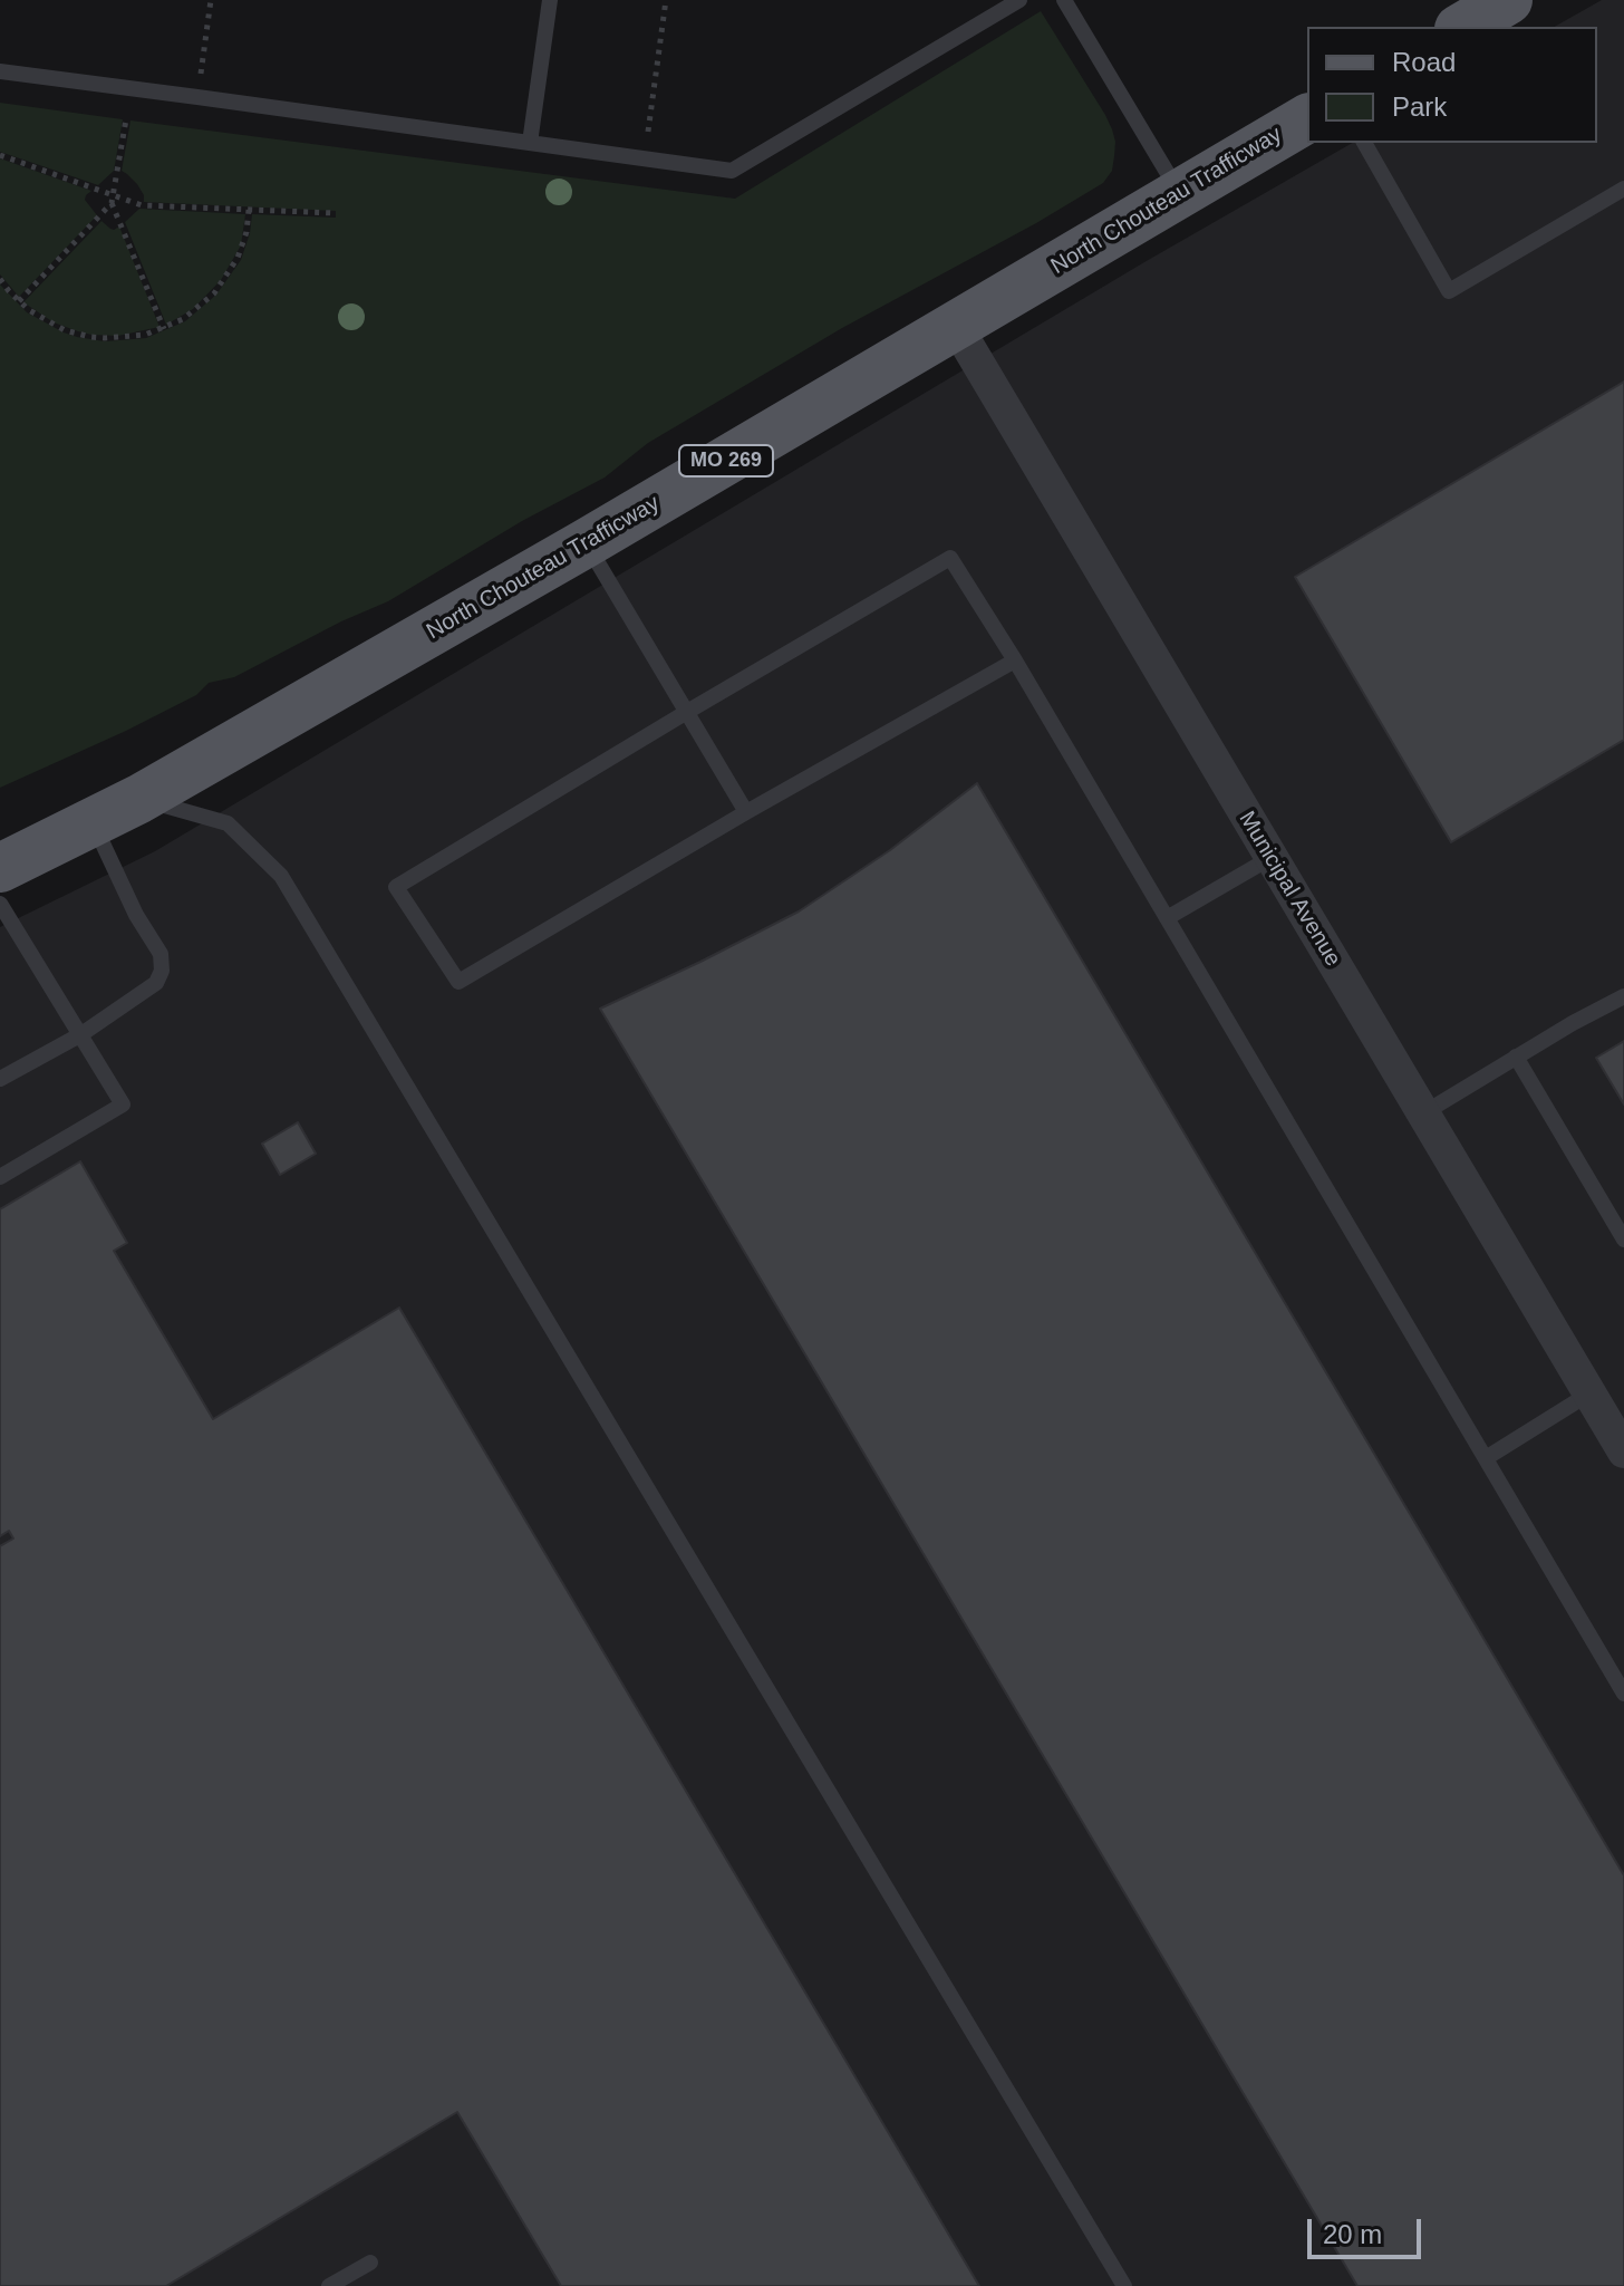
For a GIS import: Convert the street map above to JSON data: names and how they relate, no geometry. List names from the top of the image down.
{
  "streets": {
    "main road": ["North Chouteau Trafficway", "MO 269"],
    "street": ["Municipal Avenue"]
  },
  "crossings": [
    ["North Chouteau Trafficway", "Municipal Avenue"]
  ],
  "legend": ["Road", "Park"],
  "scale_bar": "20 m"
}
